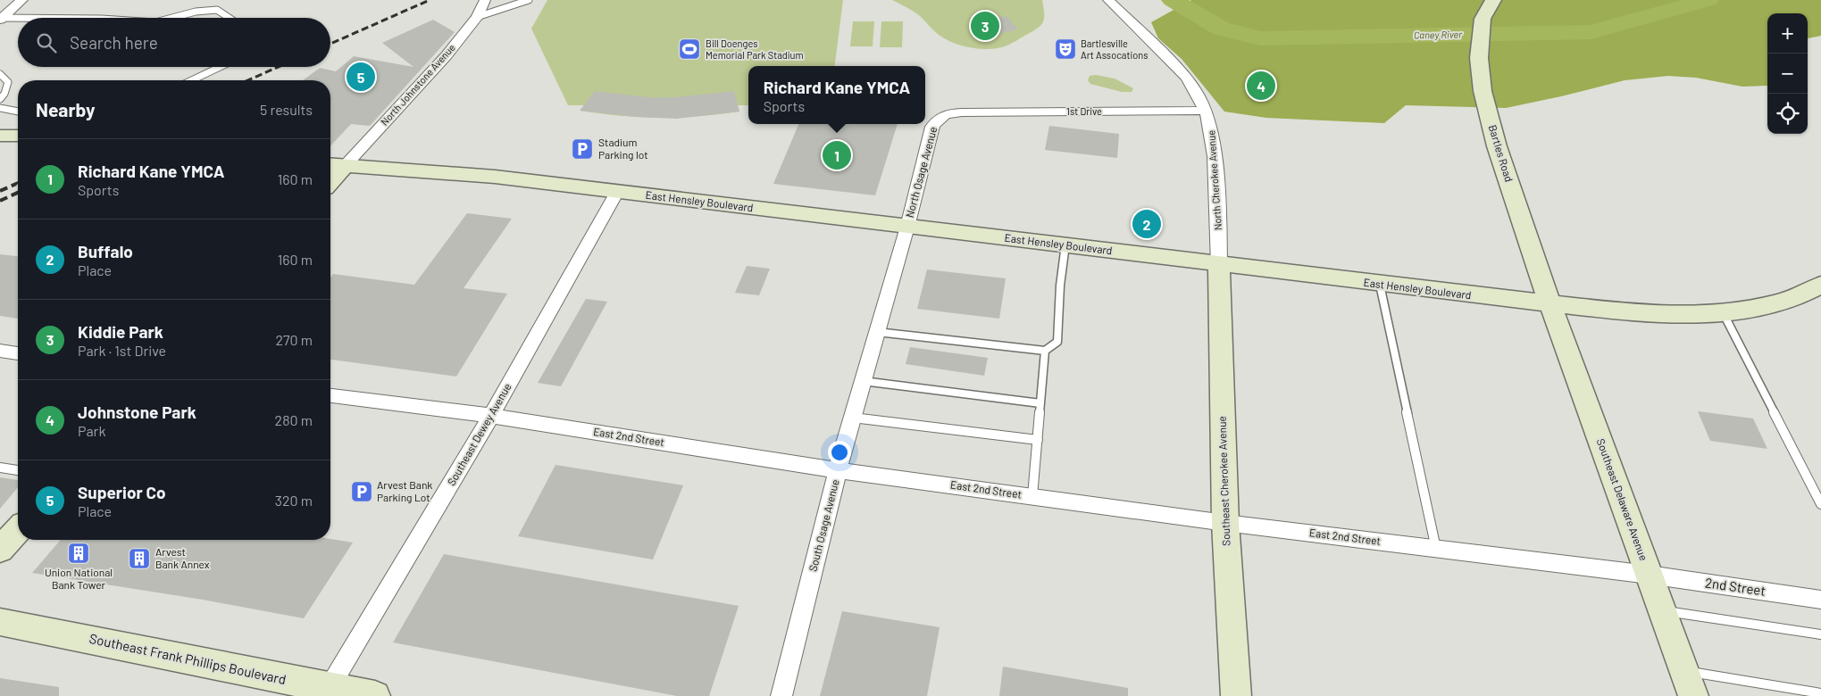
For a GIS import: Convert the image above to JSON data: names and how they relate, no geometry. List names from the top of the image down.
{
  "streets": {
    "main road": [
      "Bartles Road",
      "East Hensley Boulevard",
      "Southeast Cherokee Avenue",
      "Southeast Delaware Avenue",
      "Southeast Frank Phillips Boulevard"
    ],
    "street": [
      "North Johnstone Avenue",
      "1st Drive",
      "North Osage Avenue",
      "North Cherokee Avenue",
      "Southeast Dewey Avenue",
      "East 2nd Street",
      "South Osage Avenue",
      "2nd Street"
    ]
  },
  "crossings": [
    ["North Johnstone Avenue", "East Hensley Boulevard"],
    ["1st Drive", "North Osage Avenue"],
    ["1st Drive", "North Cherokee Avenue"],
    ["Bartles Road", "East Hensley Boulevard"],
    ["Bartles Road", "Southeast Delaware Avenue"],
    ["North Osage Avenue", "East Hensley Boulevard"],
    ["North Osage Avenue", "South Osage Avenue"],
    ["North Cherokee Avenue", "East Hensley Boulevard"],
    ["North Cherokee Avenue", "Southeast Cherokee Avenue"],
    ["East Hensley Boulevard", "Southeast Dewey Avenue"],
    ["East Hensley Boulevard", "Southeast Cherokee Avenue"],
    ["East Hensley Boulevard", "Southeast Delaware Avenue"],
    ["East Hensley Boulevard", "South Osage Avenue"],
    ["Southeast Dewey Avenue", "East 2nd Street"],
    ["Southeast Dewey Avenue", "Southeast Frank Phillips Boulevard"],
    ["East 2nd Street", "Southeast Cherokee Avenue"],
    ["East 2nd Street", "Southeast Delaware Avenue"],
    ["East 2nd Street", "South Osage Avenue"],
    ["East 2nd Street", "2nd Street"],
    ["Southeast Delaware Avenue", "2nd Street"]
  ],
  "water": ["Caney River"],
  "places": {
    "sports": ["Bill Doenges Memorial Park Stadium"],
    "theatre": ["Bartlesville Art Assocations"],
    "parking": ["Stadium Parking lot", "Arvest Bank Parking Lot"],
    "building": ["Union National Bank Tower", "Arvest Bank Annex"]
  },
  "page": {
    "pins": [
      "3",
      "5",
      "4",
      "1",
      "2"
    ],
    "map_buttons": ["+", "−"],
    "search": "Search here",
    "popup": ["Richard Kane YMCA", "Sports"],
    "heading": ["Nearby", "5 results"],
    "list": [
      {
        "mark": "1",
        "name": "Richard Kane YMCA",
        "note": "Sports",
        "value": "160 m"
      },
      {
        "mark": "2",
        "name": "Buffalo",
        "note": "Place",
        "value": "160 m"
      },
      {
        "mark": "3",
        "name": "Kiddie Park",
        "note": "Park · 1st Drive",
        "value": "270 m"
      },
      {
        "mark": "4",
        "name": "Johnstone Park",
        "note": "Park",
        "value": "280 m"
      },
      {
        "mark": "5",
        "name": "Superior Co",
        "note": "Place",
        "value": "320 m"
      }
    ]
  }
}
